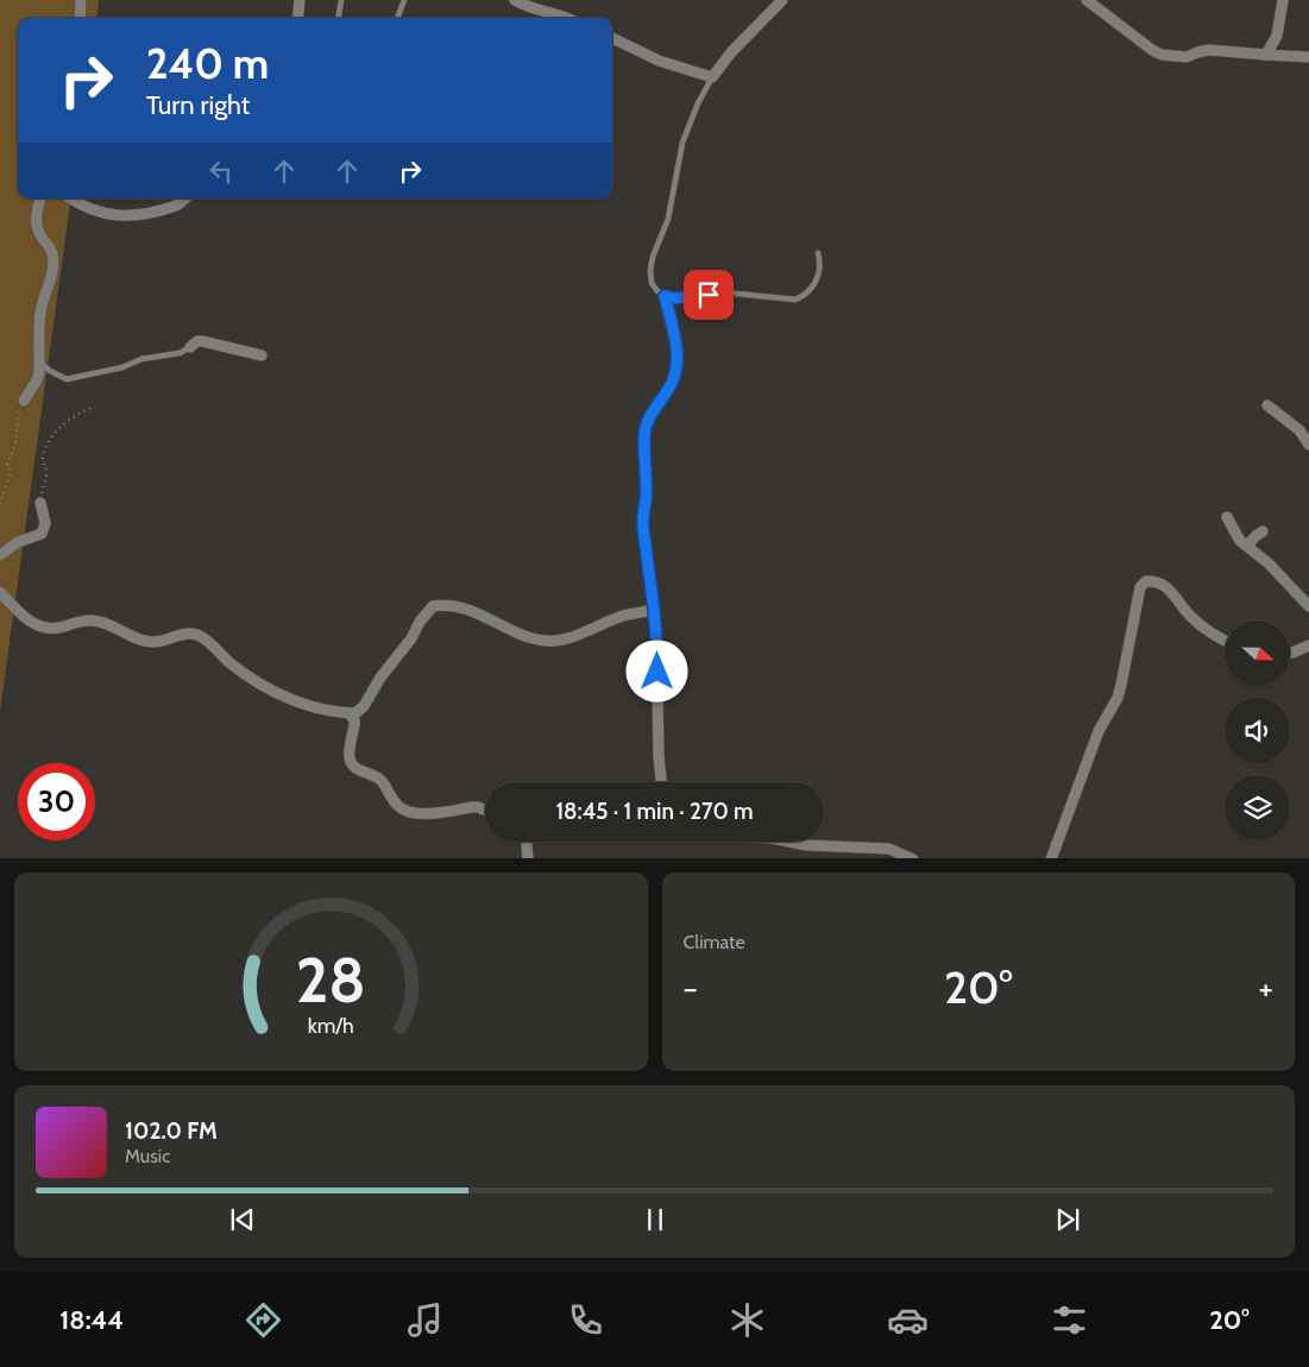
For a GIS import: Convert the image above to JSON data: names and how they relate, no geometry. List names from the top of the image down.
{
  "north": "right",
  "page": {
    "turn": ["240 m", "Turn right"],
    "limit": "30",
    "trip": "18:45 · 1 min · 270 m",
    "tile": "Climate",
    "heat": ["−", "20°", "+"],
    "song": ["102.0 FM", "Music"],
    "tabs": ["18:44", "20°"],
    "gauge": ["28", "km/h"]
  }
}
